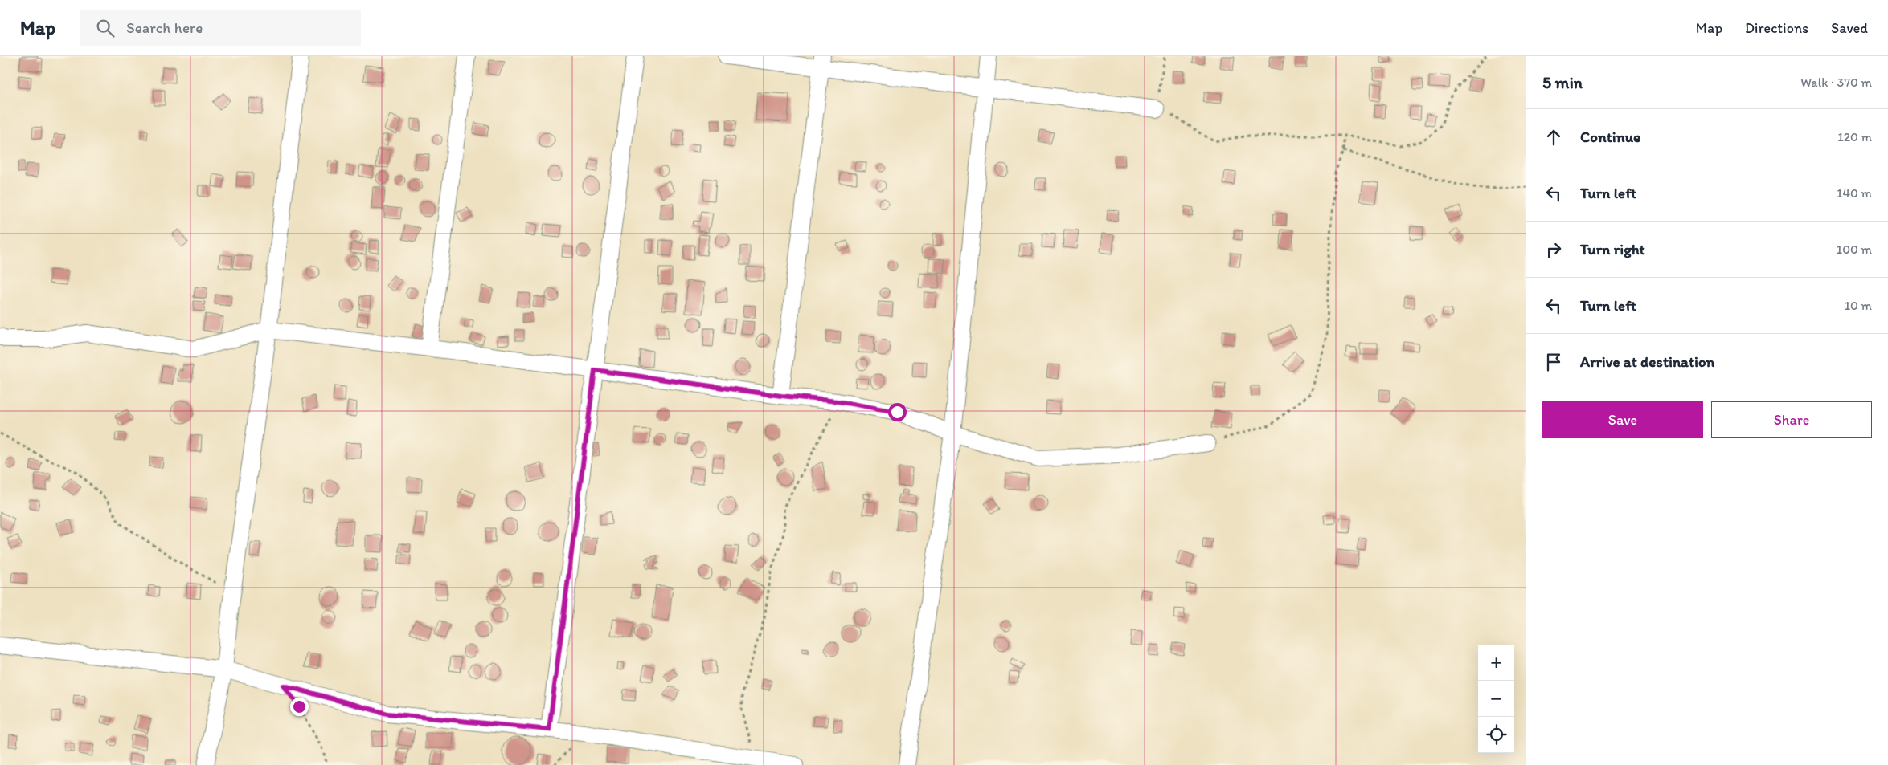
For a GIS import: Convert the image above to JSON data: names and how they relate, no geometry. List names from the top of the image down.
{
  "page": {
    "header": "Map",
    "search": "Search here",
    "nav": ["Map", "Directions", "Saved"],
    "heading": ["5 min", "Walk · 370 m"],
    "list": [
      ["Continue", "120 m"],
      ["Turn left", "140 m"],
      ["Turn right", "100 m"],
      ["Turn left", "10 m"],
      "Arrive at destination"
    ],
    "buttons": ["Save", "Share"],
    "map_buttons": ["+", "−"]
  }
}
